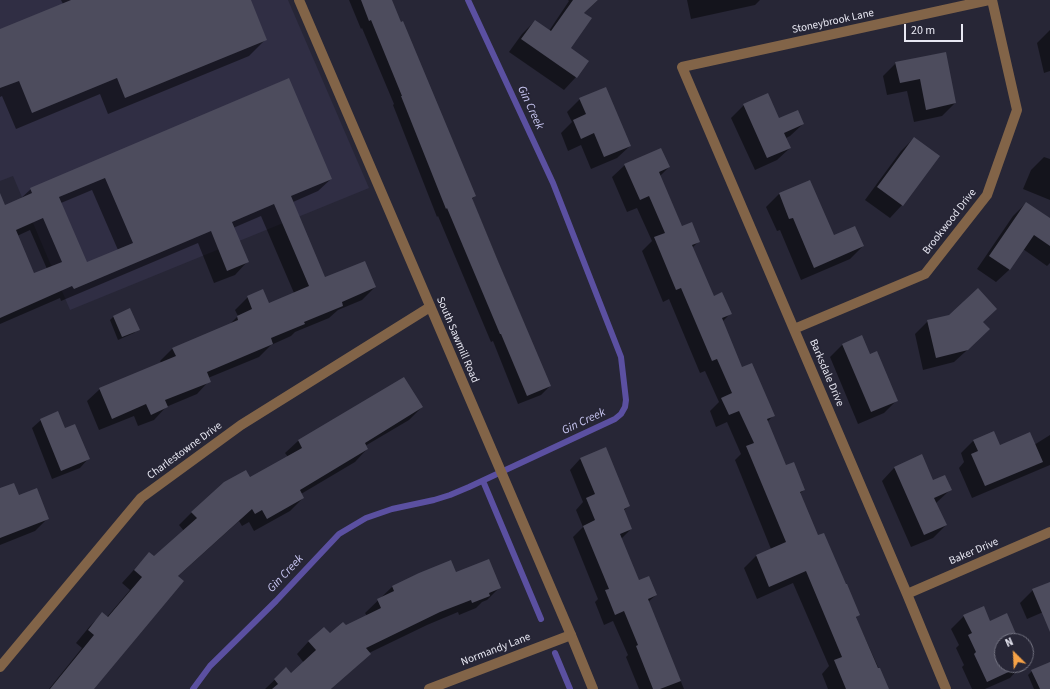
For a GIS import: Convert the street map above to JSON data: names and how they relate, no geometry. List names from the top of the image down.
{
  "streets": {
    "street": [
      "Stoneybrook Lane",
      "Brookwood Drive",
      "South Sawmill Road",
      "Barksdale Drive",
      "Charlestowne Drive",
      "Baker Drive",
      "Normandy Lane"
    ]
  },
  "crossings": [
    ["Stoneybrook Lane", "Barksdale Drive"],
    ["Brookwood Drive", "Barksdale Drive"],
    ["South Sawmill Road", "Charlestowne Drive"],
    ["South Sawmill Road", "Normandy Lane"],
    ["Barksdale Drive", "Baker Drive"]
  ],
  "water": ["Gin Creek"],
  "scale_bar": "20 m",
  "north": "top left"
}
